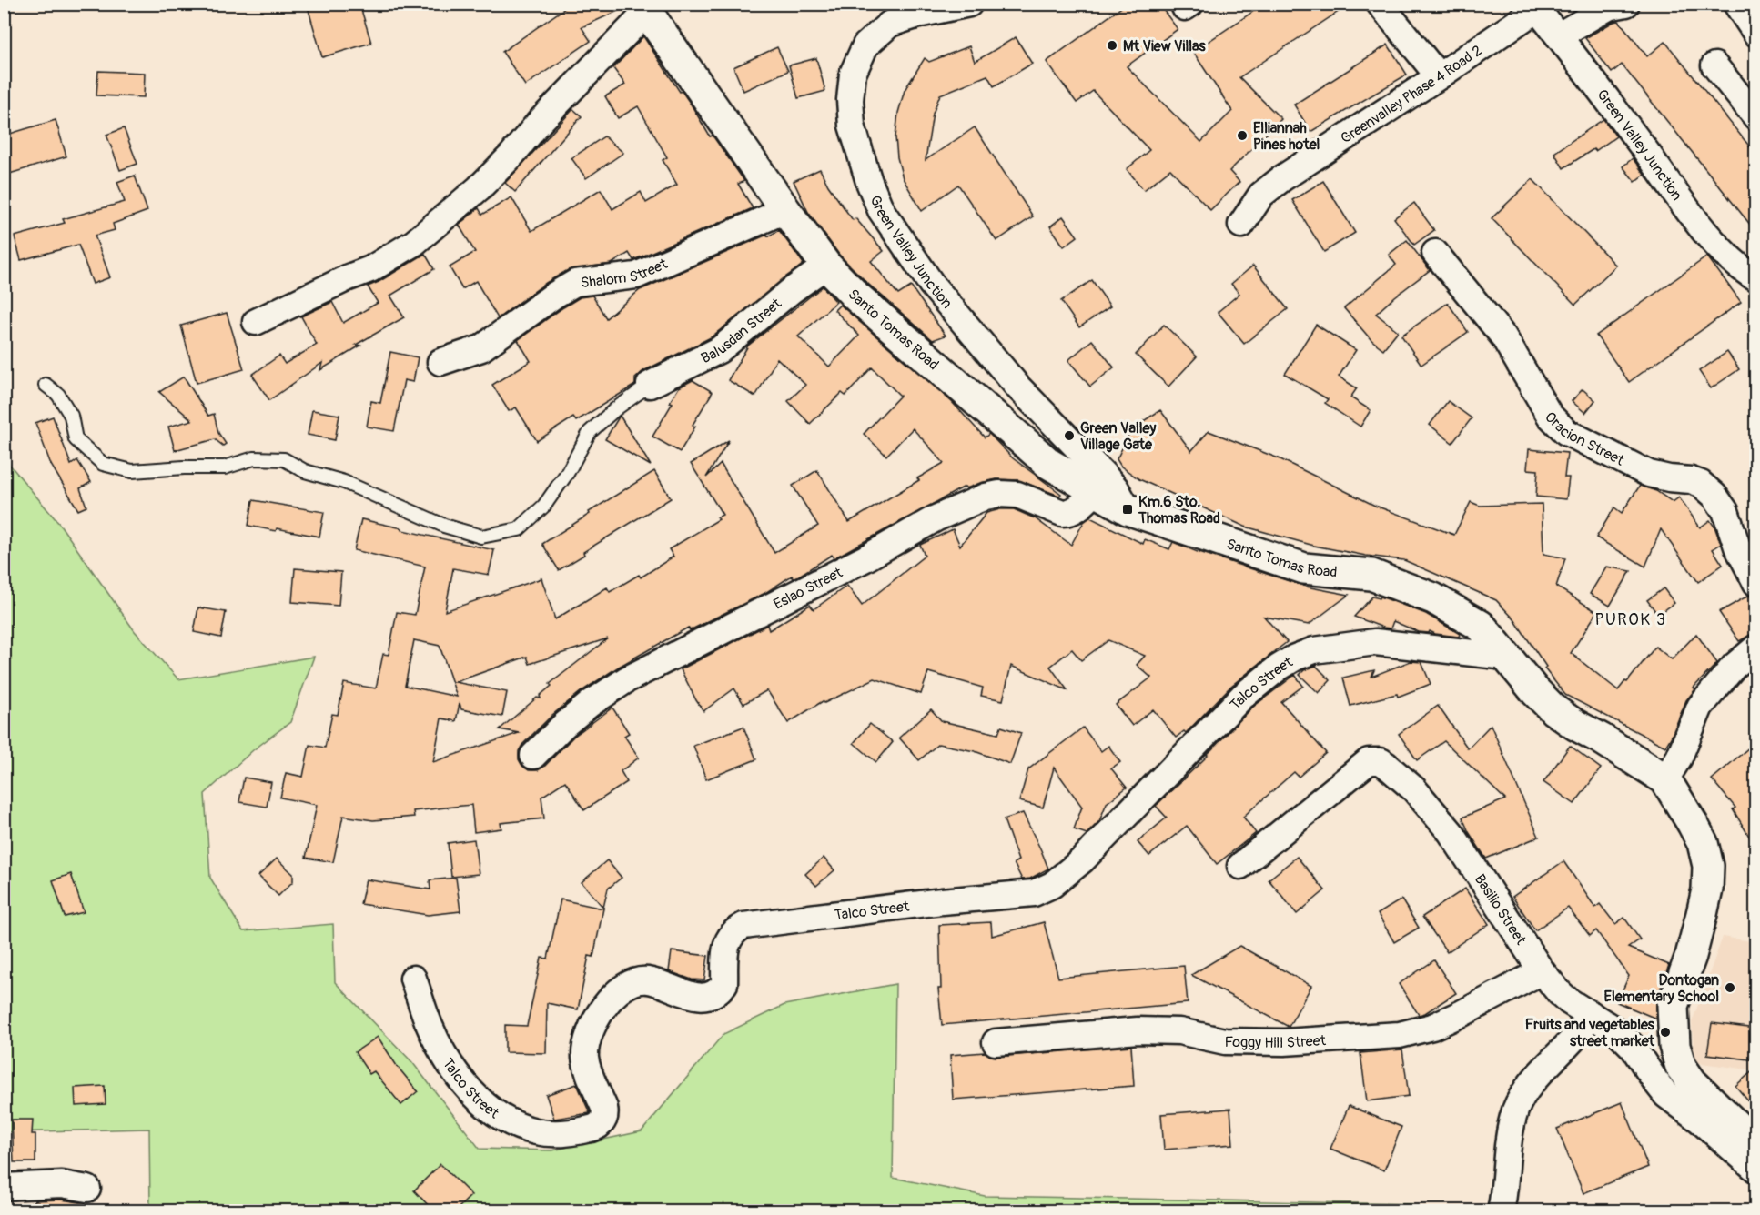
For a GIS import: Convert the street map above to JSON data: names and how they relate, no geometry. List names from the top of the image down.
{
  "streets": {
    "street": [
      "Greenvalley Phase 4 Road 2",
      "Green Valley Junction",
      "Shalom Street",
      "Santo Tomas Road",
      "Balusdan Street",
      "Oracion Street",
      "Eslao Street",
      "Talco Street",
      "Basilio Street",
      "Foggy Hill Street"
    ]
  },
  "crossings": [
    ["Greenvalley Phase 4 Road 2", "Green Valley Junction"],
    ["Green Valley Junction", "Santo Tomas Road"],
    ["Shalom Street", "Santo Tomas Road"],
    ["Santo Tomas Road", "Balusdan Street"],
    ["Santo Tomas Road", "Eslao Street"],
    ["Santo Tomas Road", "Talco Street"],
    ["Basilio Street", "Foggy Hill Street"]
  ],
  "districts": ["PUROK 3"],
  "places": {
    "other": [
      "Mt View Villas",
      "Elliannah Pines hotel",
      "Green Valley Village Gate",
      "Dontogan Elementary School",
      "Fruits and vegetables street market"
    ],
    "transit": ["Km.6 Sto. Thomas Road"]
  }
}
